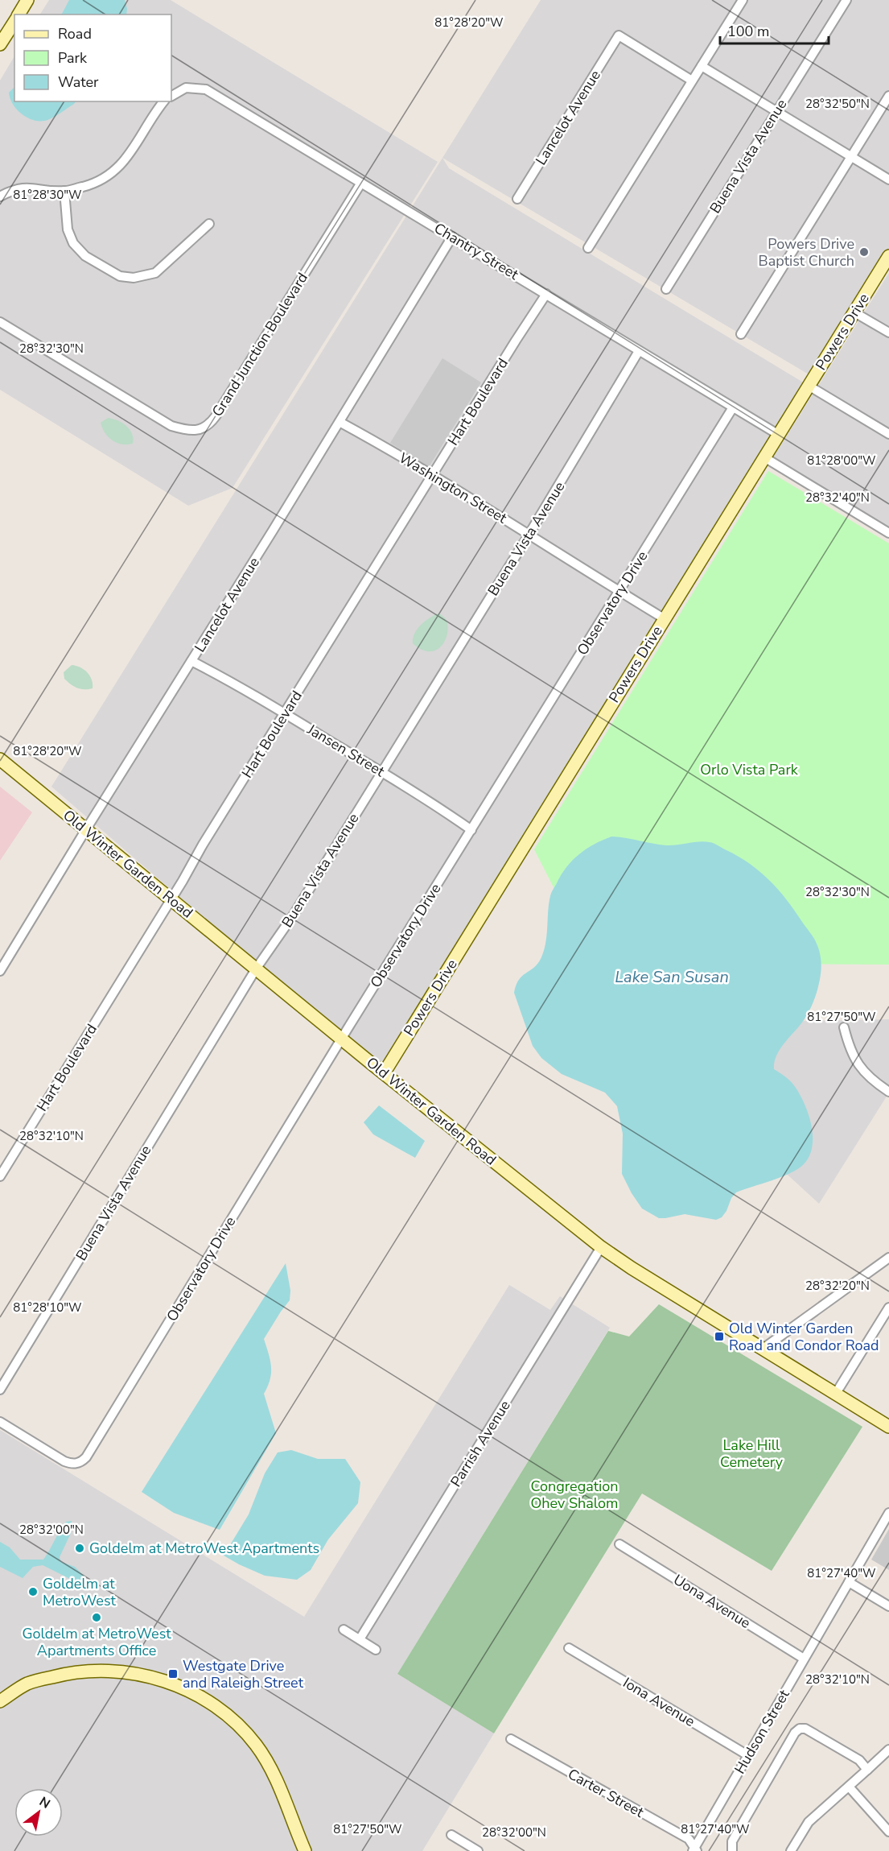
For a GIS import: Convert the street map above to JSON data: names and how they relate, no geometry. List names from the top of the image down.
{
  "streets": {
    "street": [
      "Lancelot Avenue",
      "Buena Vista Avenue",
      "Chantry Street",
      "Powers Drive",
      "Grand Junction Boulevard",
      "Hart Boulevard",
      "Washington Street",
      "Observatory Drive",
      "Jansen Street",
      "Old Winter Garden Road",
      "Parrish Avenue",
      "Uona Avenue",
      "Iona Avenue",
      "Hudson Street",
      "Carter Street"
    ]
  },
  "crossings": [
    ["Lancelot Avenue", "Chantry Street"],
    ["Lancelot Avenue", "Washington Street"],
    ["Lancelot Avenue", "Jansen Street"],
    ["Lancelot Avenue", "Old Winter Garden Road"],
    ["Buena Vista Avenue", "Chantry Street"],
    ["Buena Vista Avenue", "Washington Street"],
    ["Buena Vista Avenue", "Jansen Street"],
    ["Buena Vista Avenue", "Old Winter Garden Road"],
    ["Chantry Street", "Powers Drive"],
    ["Chantry Street", "Grand Junction Boulevard"],
    ["Chantry Street", "Hart Boulevard"],
    ["Chantry Street", "Observatory Drive"],
    ["Powers Drive", "Washington Street"],
    ["Powers Drive", "Old Winter Garden Road"],
    ["Hart Boulevard", "Washington Street"],
    ["Hart Boulevard", "Jansen Street"],
    ["Hart Boulevard", "Old Winter Garden Road"],
    ["Washington Street", "Observatory Drive"],
    ["Observatory Drive", "Jansen Street"],
    ["Observatory Drive", "Old Winter Garden Road"],
    ["Old Winter Garden Road", "Parrish Avenue"],
    ["Uona Avenue", "Hudson Street"],
    ["Iona Avenue", "Hudson Street"],
    ["Hudson Street", "Carter Street"]
  ],
  "water": ["Lake San Susan"],
  "parks": ["Orlo Vista Park", "Lake Hill Cemetery", "Congregation Ohev Shalom"],
  "places": {
    "other": [
      "Powers Drive Baptist Church",
      "Goldelm at MetroWest Apartments",
      "Goldelm at MetroWest",
      "Goldelm at MetroWest Apartments Office"
    ],
    "transit": ["Old Winter Garden Road and Condor Road", "Westgate Drive and Raleigh Street"]
  },
  "legend": ["Road", "Park", "Water"],
  "scale_bar": "100 m",
  "north": "top right",
  "coordinates": [
    "81°28'20\"W",
    "28°32'50\"N",
    "81°28'30\"W",
    "28°32'30\"N",
    "81°28'00\"W",
    "28°32'40\"N",
    "81°27'50\"W",
    "28°32'10\"N",
    "28°32'20\"N",
    "81°28'10\"W",
    "28°32'00\"N",
    "81°27'40\"W"
  ]
}
